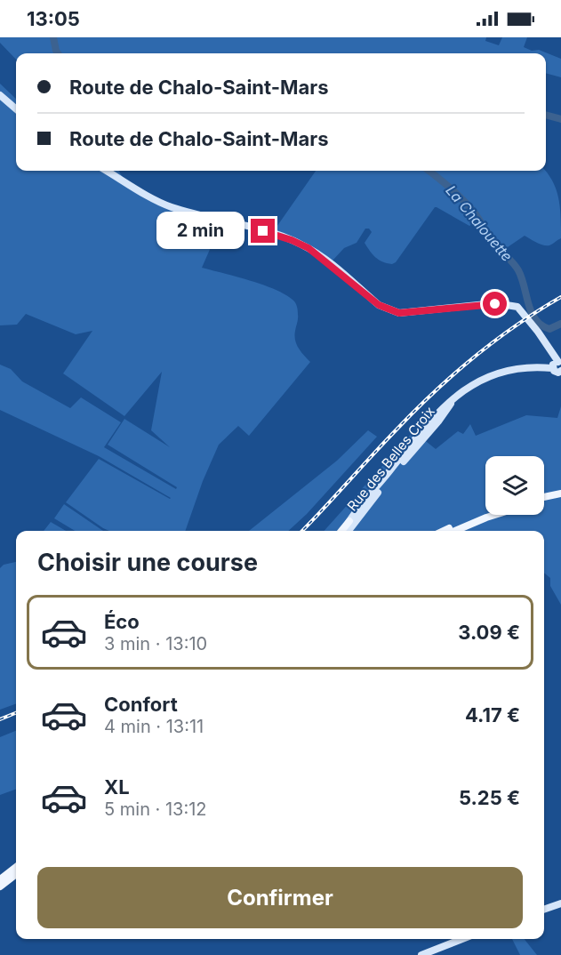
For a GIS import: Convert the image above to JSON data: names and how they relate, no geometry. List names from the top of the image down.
{
  "streets": {
    "main road": ["Rue des Belles Croix"]
  },
  "water": ["La Chalouette"],
  "page": {
    "status": "13:05",
    "banner": ["Route de Chalo-Saint-Mars", "Route de Chalo-Saint-Mars"],
    "bubble": "2 min",
    "heading": "Choisir une course",
    "list": [
      {
        "name": "Éco",
        "note": "3 min · 13:10",
        "value": "3.09 €"
      },
      {
        "name": "Confort",
        "note": "4 min · 13:11",
        "value": "4.17 €"
      },
      {
        "name": "XL",
        "note": "5 min · 13:12",
        "value": "5.25 €"
      }
    ],
    "buttons": "Confirmer"
  }
}
